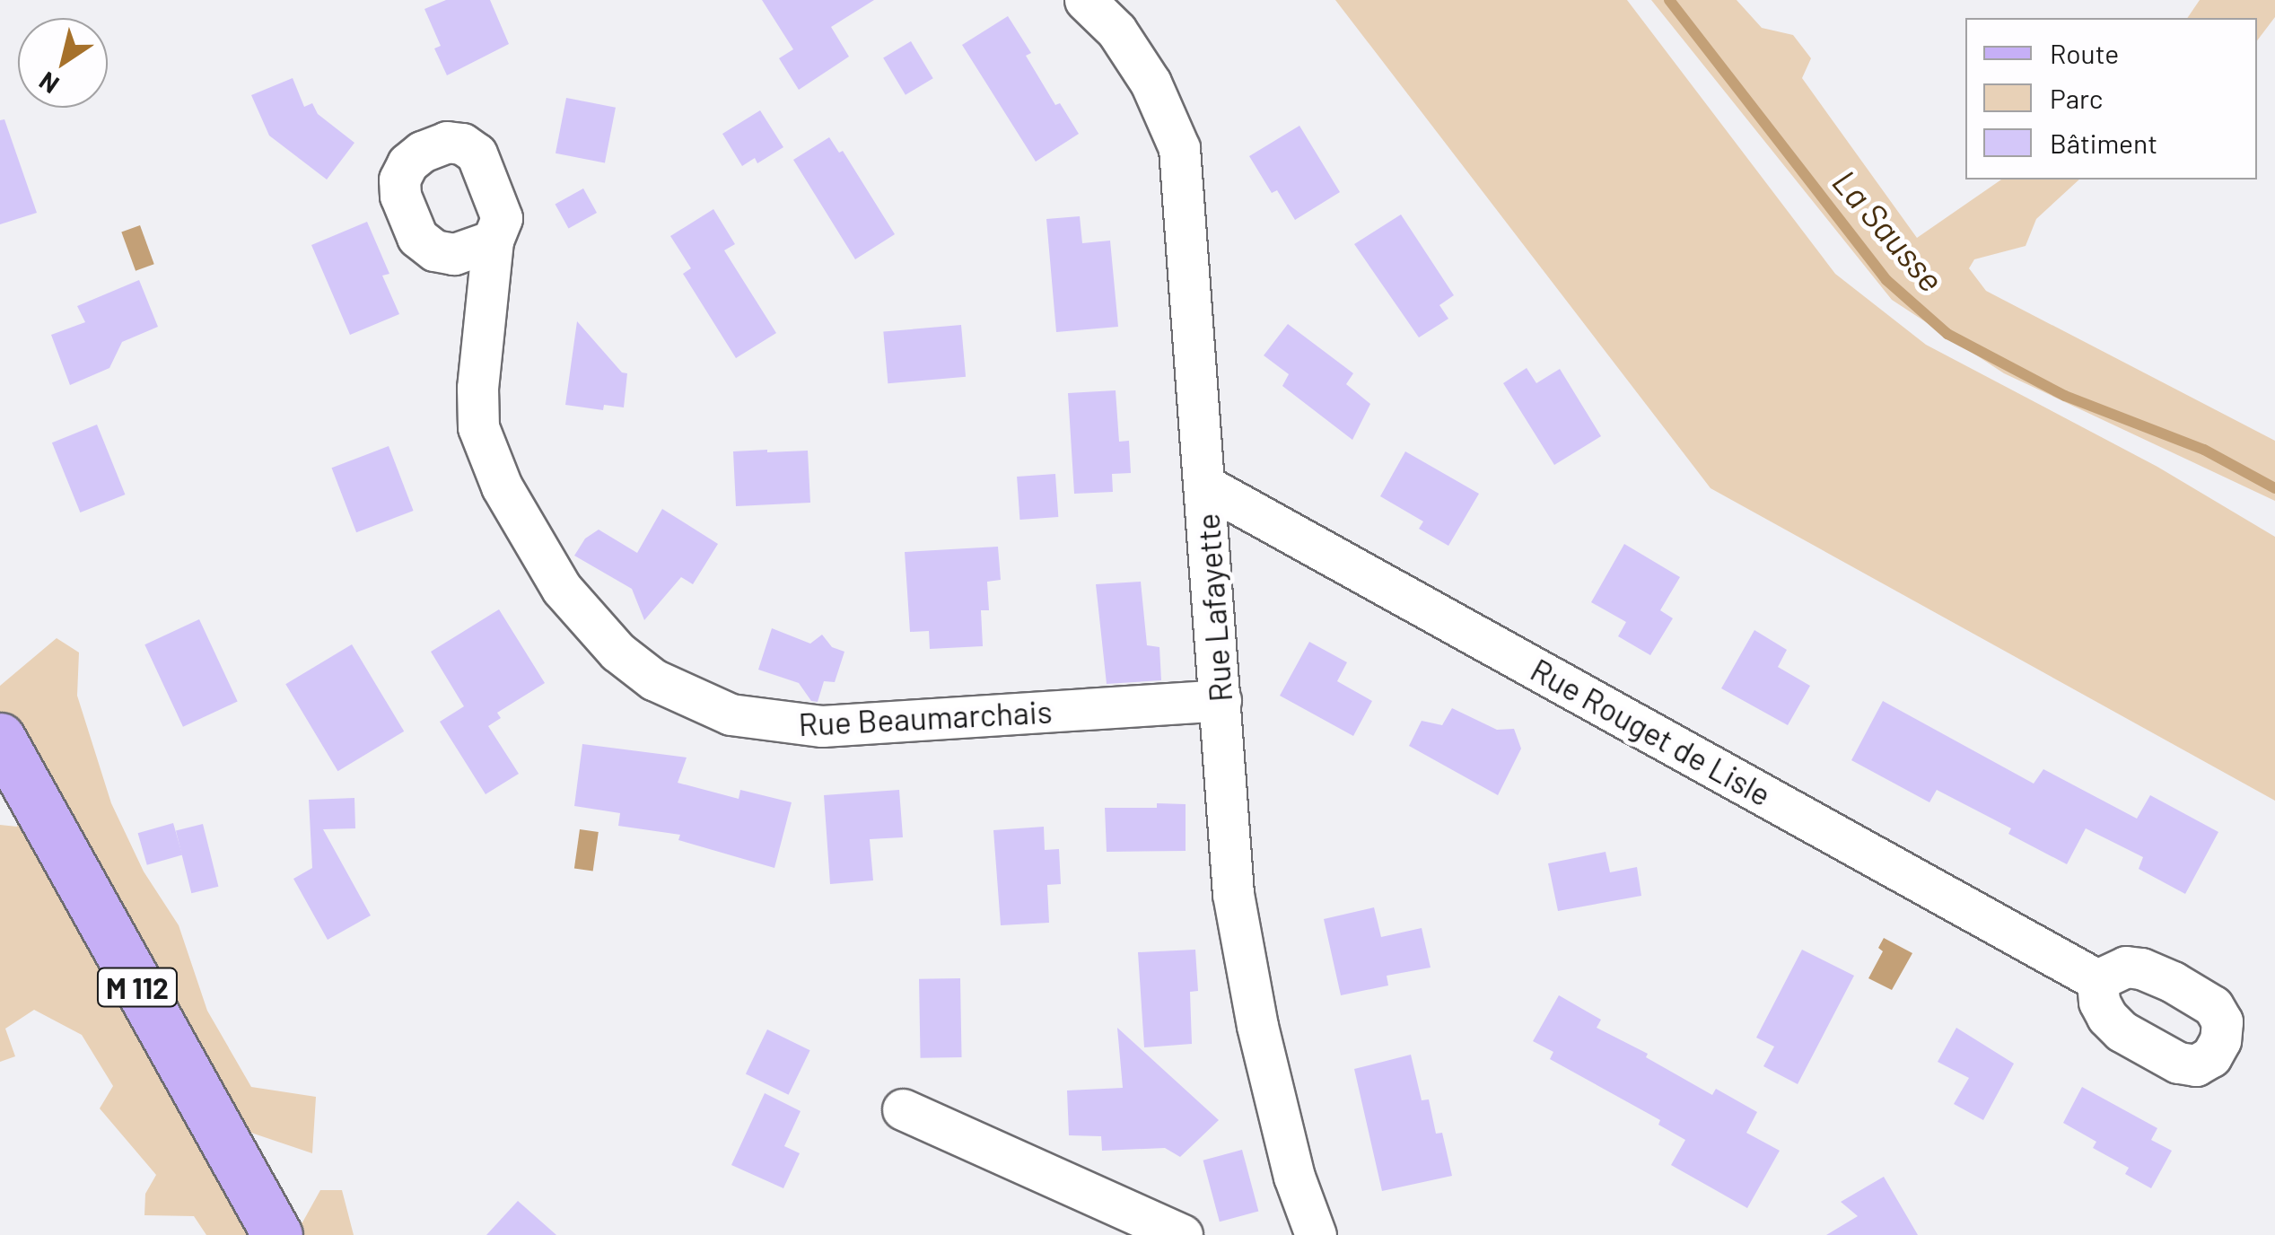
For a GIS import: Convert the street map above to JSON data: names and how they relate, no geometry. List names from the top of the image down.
{
  "streets": {
    "main road": ["M 112"],
    "street": ["Rue Lafayette", "Rue Beaumarchais", "Rue Rouget de Lisle"]
  },
  "crossings": [
    ["Rue Lafayette", "Rue Beaumarchais"],
    ["Rue Lafayette", "Rue Rouget de Lisle"]
  ],
  "water": ["La Sausse"],
  "legend": ["Route", "Parc", "Bâtiment"],
  "north": "bottom left"
}
